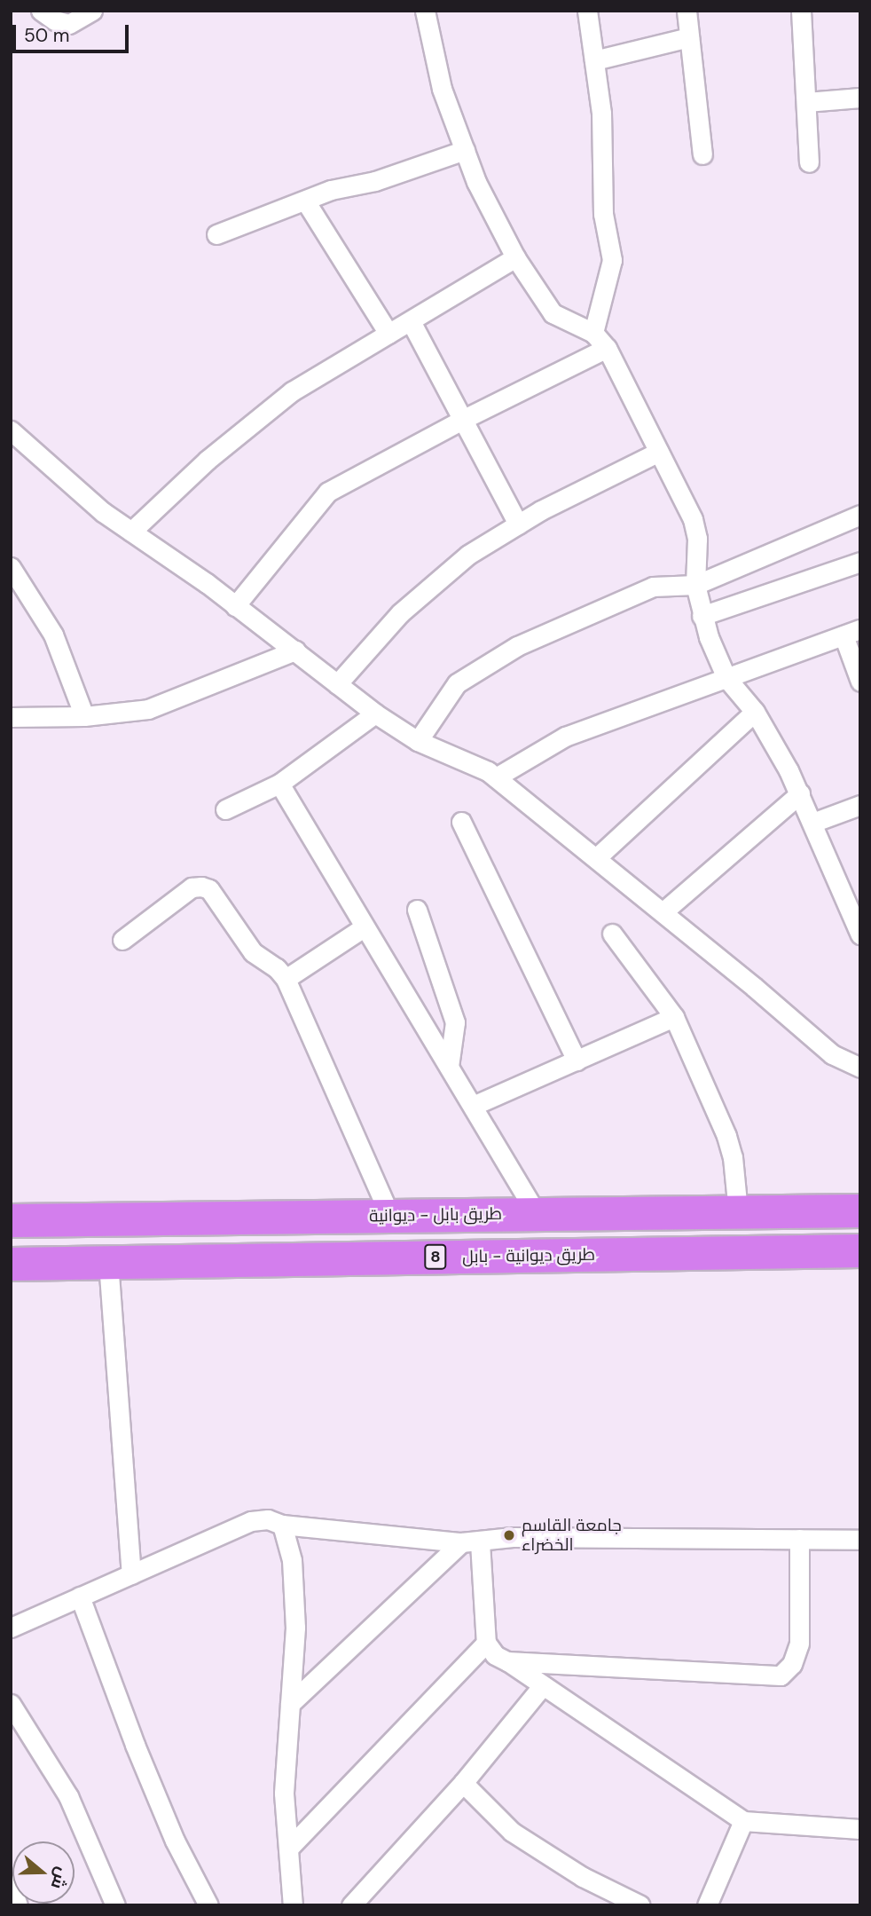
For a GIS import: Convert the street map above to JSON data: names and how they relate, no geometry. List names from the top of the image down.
{
  "streets": {
    "highway": ["طريق بابل - ديوانية", "طريق ديوانية - بابل", "8"]
  },
  "places": ["جامعة القاسم الخضراء"],
  "scale_bar": "50 m",
  "north": "right"
}
